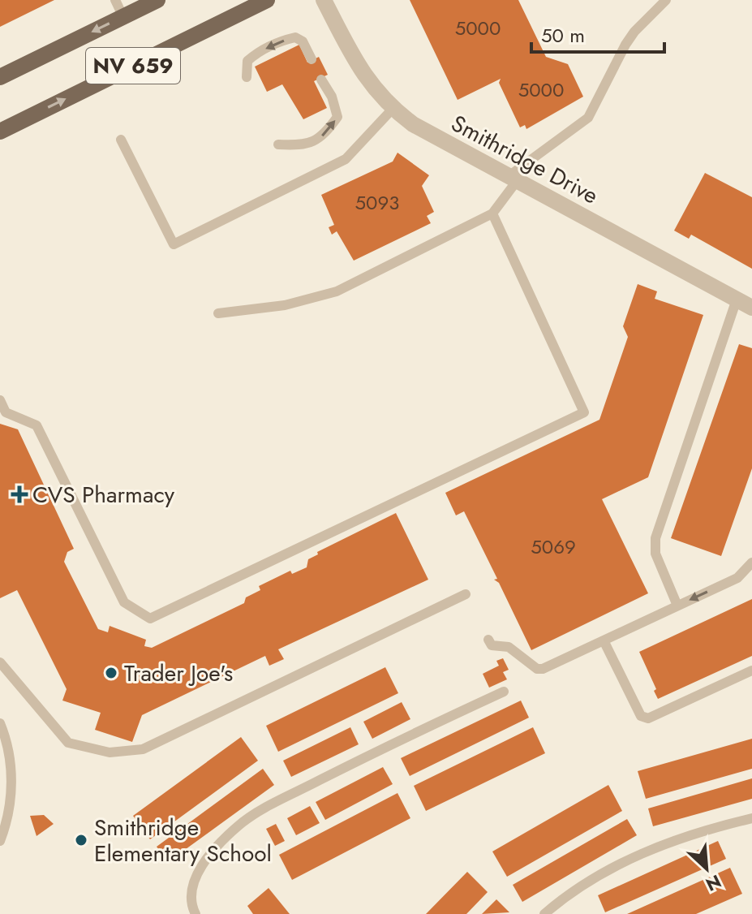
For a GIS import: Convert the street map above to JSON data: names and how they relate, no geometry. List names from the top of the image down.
{
  "streets": {
    "main road": ["NV 659"],
    "street": ["Smithridge Drive"]
  },
  "places": {
    "health": ["CVS Pharmacy"],
    "other": ["Trader Joe's", "Smithridge Elementary School"]
  },
  "house_numbers": [
    "5000",
    "5000",
    "5093",
    "5069"
  ],
  "scale_bar": "50 m",
  "north": "bottom right"
}
